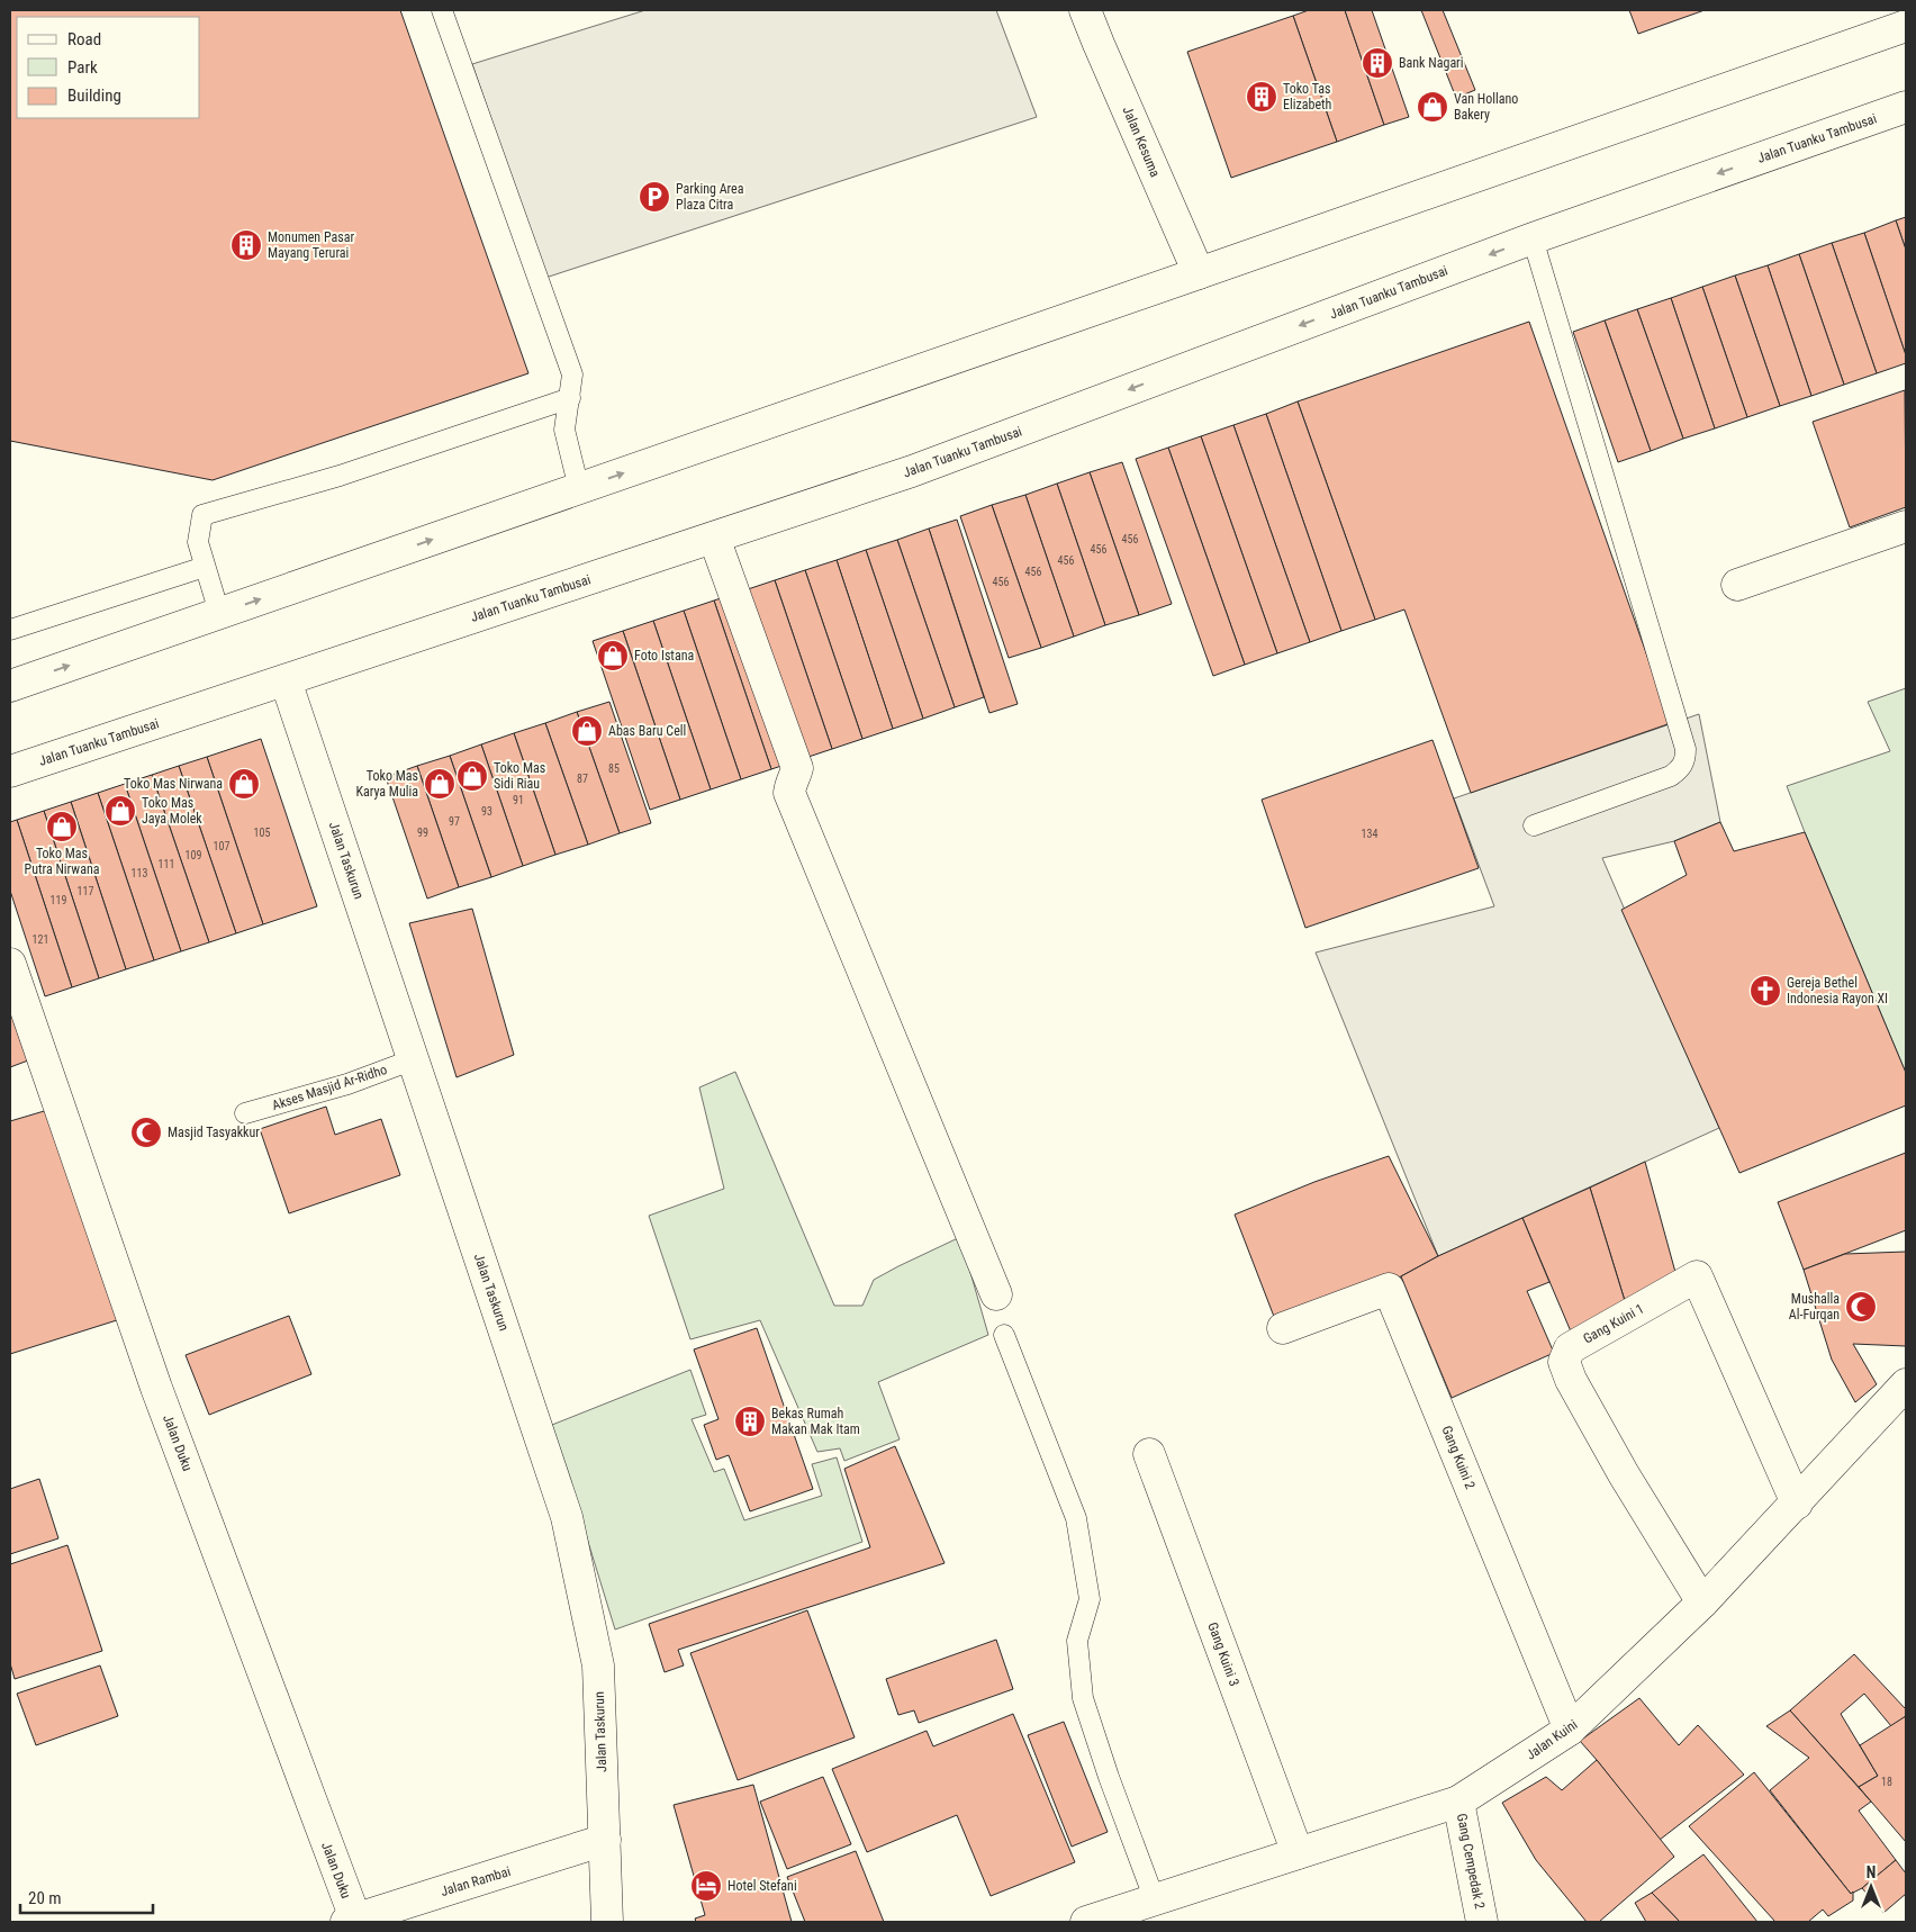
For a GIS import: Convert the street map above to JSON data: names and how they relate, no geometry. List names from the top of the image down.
{
  "streets": {
    "street": [
      "Jalan Tuanku Tambusai",
      "Jalan Kesuma",
      "Jalan Taskurun",
      "Gang Kuini 1",
      "Jalan Duku",
      "Gang Kuini 2",
      "Gang Kuini 3",
      "Jalan Kuini",
      "Gang Cempedak 2",
      "Jalan Rambai"
    ],
    "lane": ["Akses Masjid Ar-Ridho"]
  },
  "crossings": [
    ["Jalan Tuanku Tambusai", "Jalan Taskurun"],
    ["Jalan Taskurun", "Akses Masjid Ar-Ridho"],
    ["Jalan Taskurun", "Jalan Rambai"],
    ["Gang Kuini 1", "Jalan Kuini"],
    ["Jalan Duku", "Jalan Rambai"],
    ["Gang Kuini 2", "Jalan Kuini"],
    ["Gang Kuini 3", "Jalan Kuini"],
    ["Jalan Kuini", "Gang Cempedak 2"]
  ],
  "places": {
    "building": [
      "Bank Nagari",
      "Toko Tas Elizabeth",
      "Monumen Pasar Mayang Terurai",
      "Bekas Rumah Makan Mak Itam"
    ],
    "shop": [
      "Van Hollano Bakery",
      "Foto Istana",
      "Abas Baru Cell",
      "Toko Mas Sidi Riau",
      "Toko Mas Nirwana",
      "Toko Mas Karya Mulia",
      "Toko Mas Jaya Molek",
      "Toko Mas Putra Nirwana"
    ],
    "parking": ["Parking Area Plaza Citra"],
    "church": ["Gereja Bethel Indonesia Rayon XI"],
    "mosque": ["Masjid Tasyakkur", "Mushalla Al-Furqan"],
    "hotel": ["Hotel Stefani"]
  },
  "house_numbers": [
    "456",
    "456",
    "456",
    "456",
    "456",
    "85",
    "87",
    "91",
    "93",
    "97",
    "105",
    "99",
    "134",
    "107",
    "109",
    "111",
    "113",
    "117",
    "119",
    "121",
    "18"
  ],
  "legend": ["Road", "Park", "Building"],
  "scale_bar": "20 m",
  "north": "top"
}
